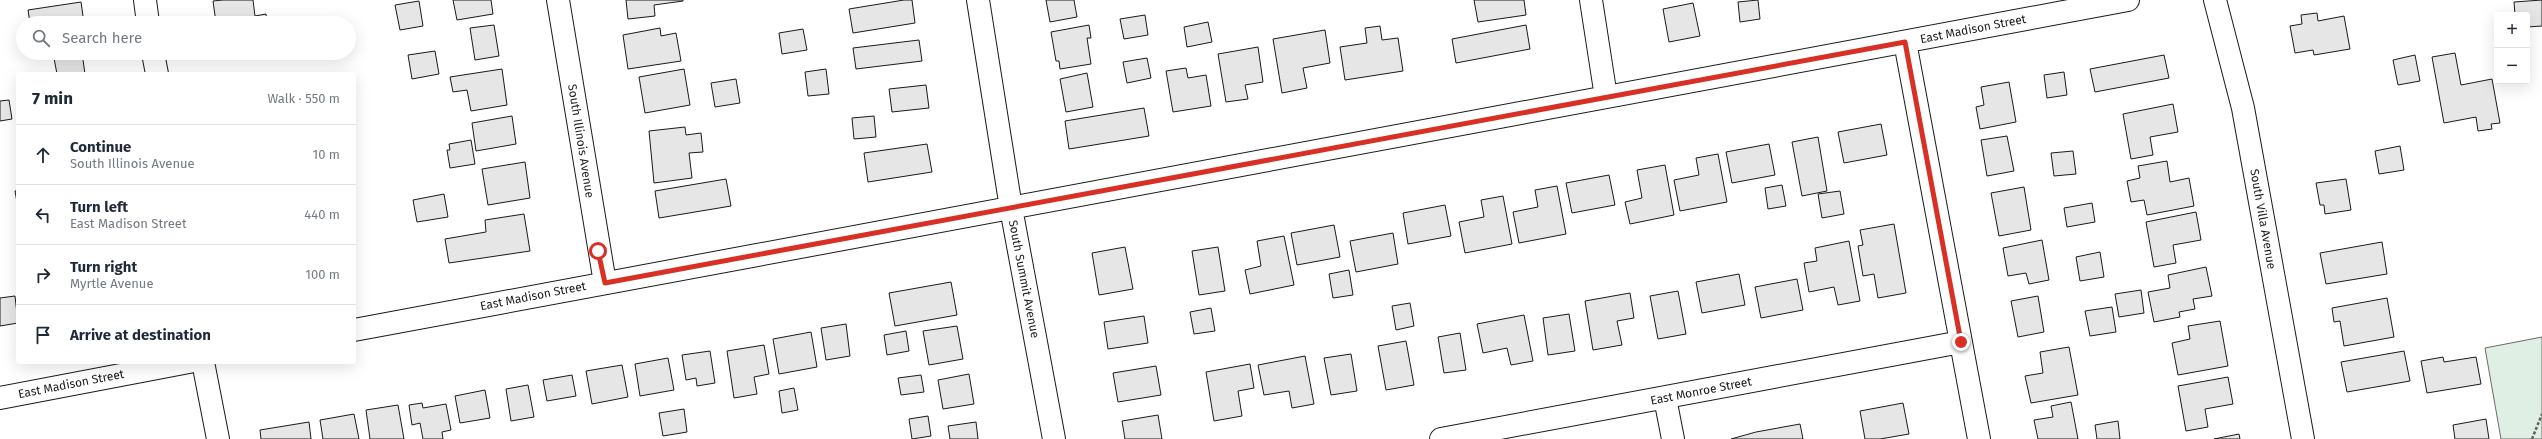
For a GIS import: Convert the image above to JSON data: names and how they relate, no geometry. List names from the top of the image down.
{
  "streets": {
    "street": [
      "East Madison Street",
      "South Illinois Avenue",
      "South Villa Avenue",
      "South Summit Avenue",
      "East Monroe Street"
    ]
  },
  "crossings": [
    ["East Madison Street", "South Illinois Avenue"],
    ["East Madison Street", "South Summit Avenue"]
  ],
  "page": {
    "map_buttons": ["+", "−"],
    "search": "Search here",
    "heading": ["7 min", "Walk · 550 m"],
    "list": [
      ["Continue", "South Illinois Avenue", "10 m"],
      ["Turn left", "East Madison Street", "440 m"],
      ["Turn right", "Myrtle Avenue", "100 m"],
      "Arrive at destination"
    ]
  }
}
